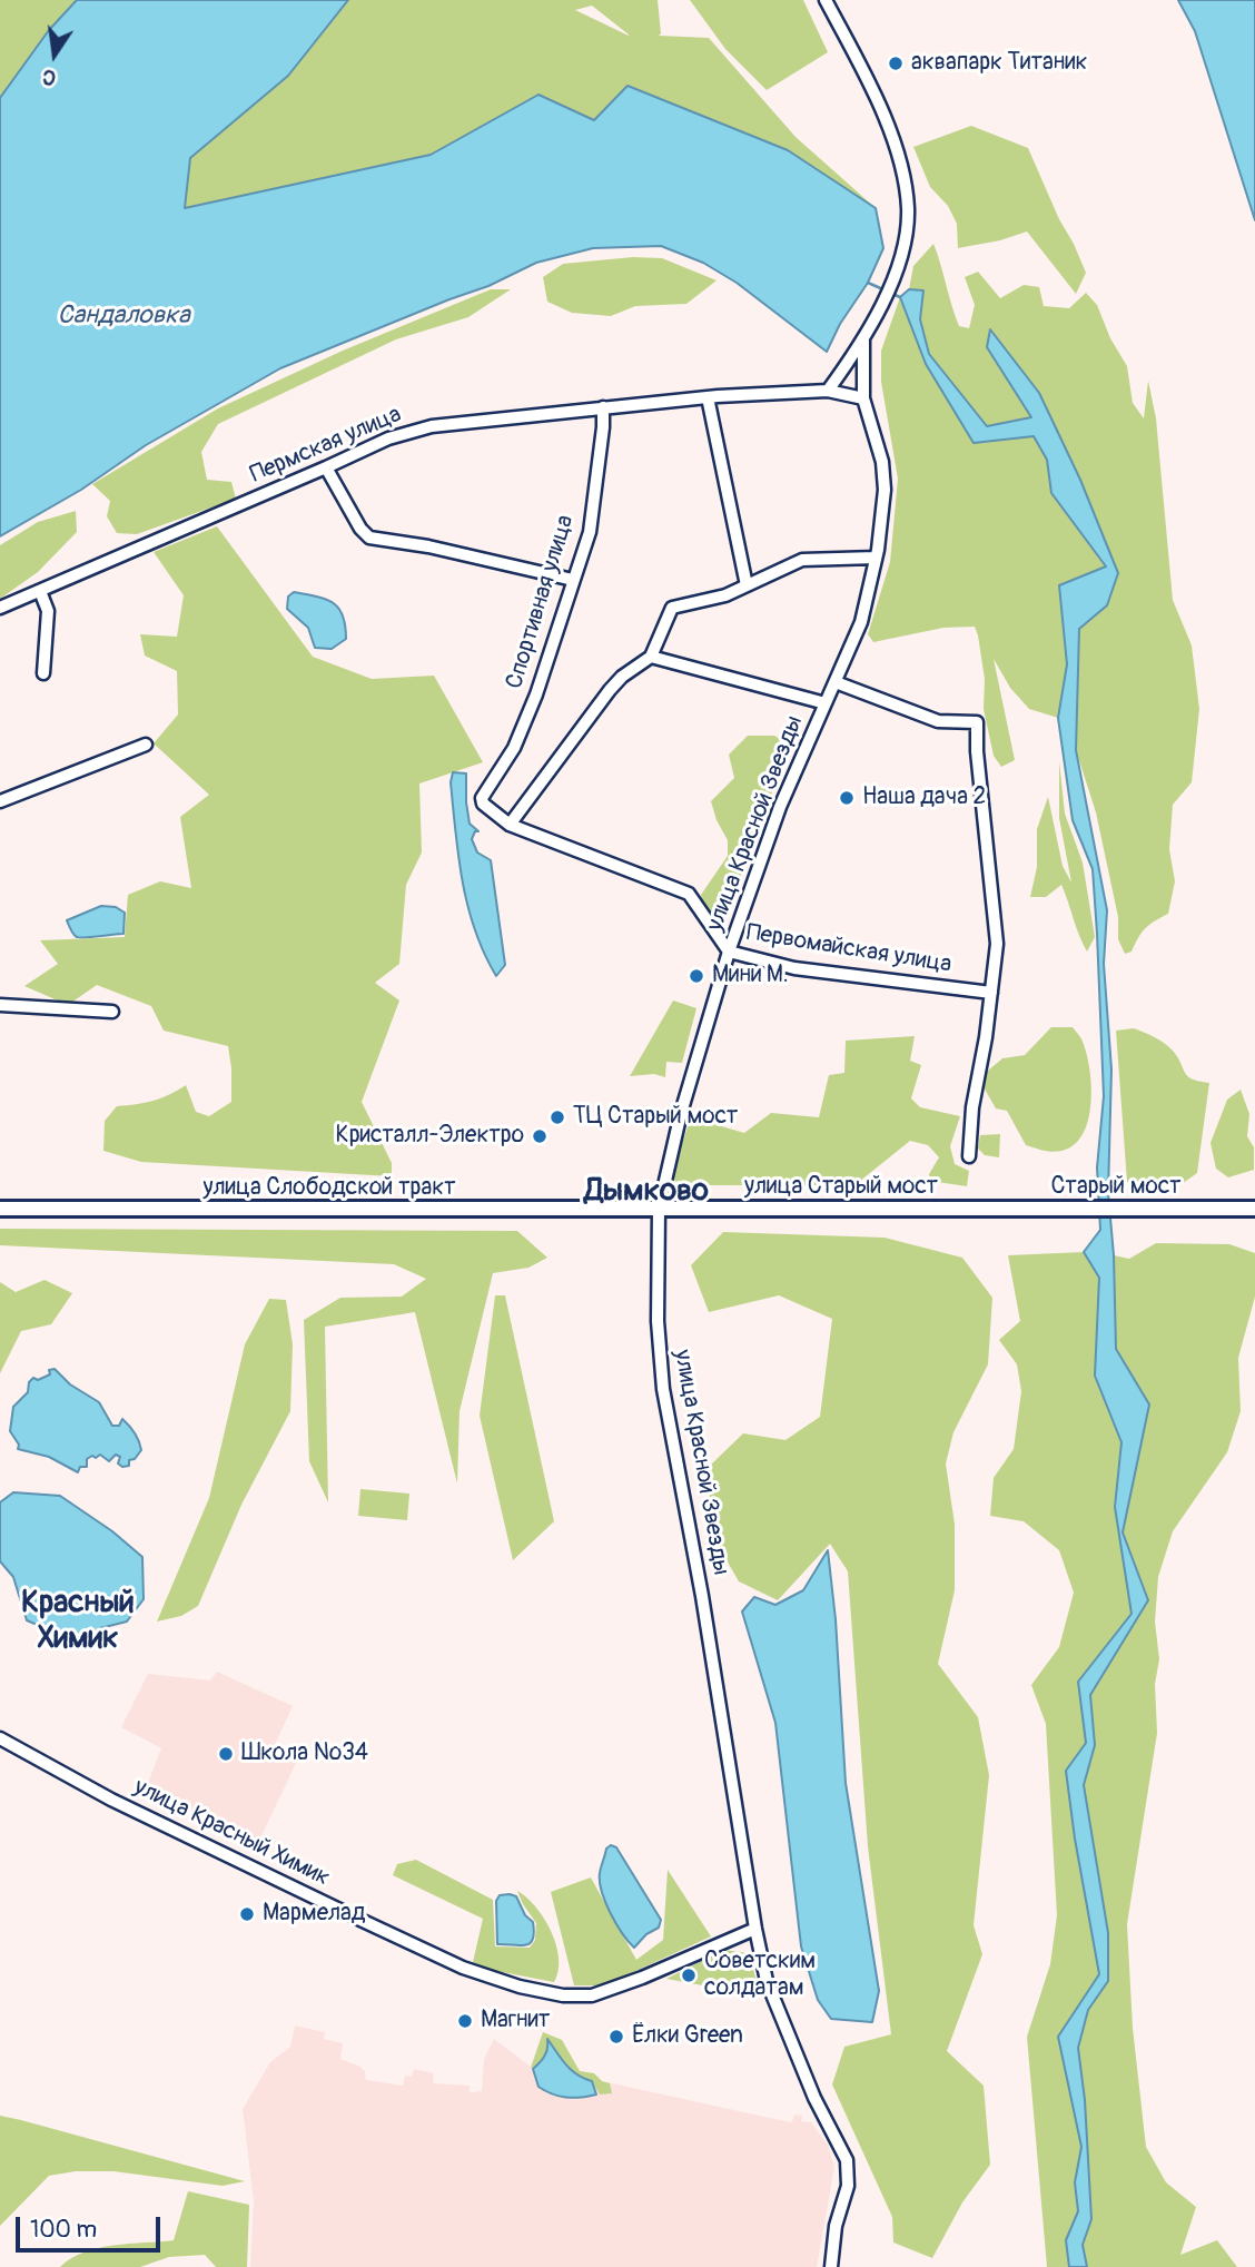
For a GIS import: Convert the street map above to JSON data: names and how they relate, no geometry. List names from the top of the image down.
{
  "streets": {
    "main road": ["улица Старый мост", "Старый мост", "улица Слободской тракт"],
    "street": [
      "Пермская улица",
      "Спортивная улица",
      "улица Красной Звезды",
      "Первомайская улица",
      "улица Красный Химик"
    ]
  },
  "crossings": [
    ["Пермская улица", "Спортивная улица"],
    ["Пермская улица", "улица Красной Звезды"],
    ["Спортивная улица", "Первомайская улица"],
    ["улица Красной Звезды", "Первомайская улица"],
    ["улица Красной Звезды", "улица Старый мост"],
    ["улица Красной Звезды", "улица Слободской тракт"],
    ["улица Красной Звезды", "улица Красный Химик"],
    ["улица Старый мост", "Старый мост"],
    ["улица Старый мост", "улица Слободской тракт"]
  ],
  "districts": ["Дымково", "Красный Химик"],
  "water": ["Сандаловка"],
  "places": [
    "аквапарк Титаник",
    "Наша дача 2",
    "Мини М.",
    "ТЦ Старый мост",
    "Кристалл-Электро",
    "Школа №34",
    "Мармелад",
    "Советским солдатам",
    "Магнит",
    "Ёлки Green"
  ],
  "scale_bar": "100 m",
  "north": "bottom"
}
